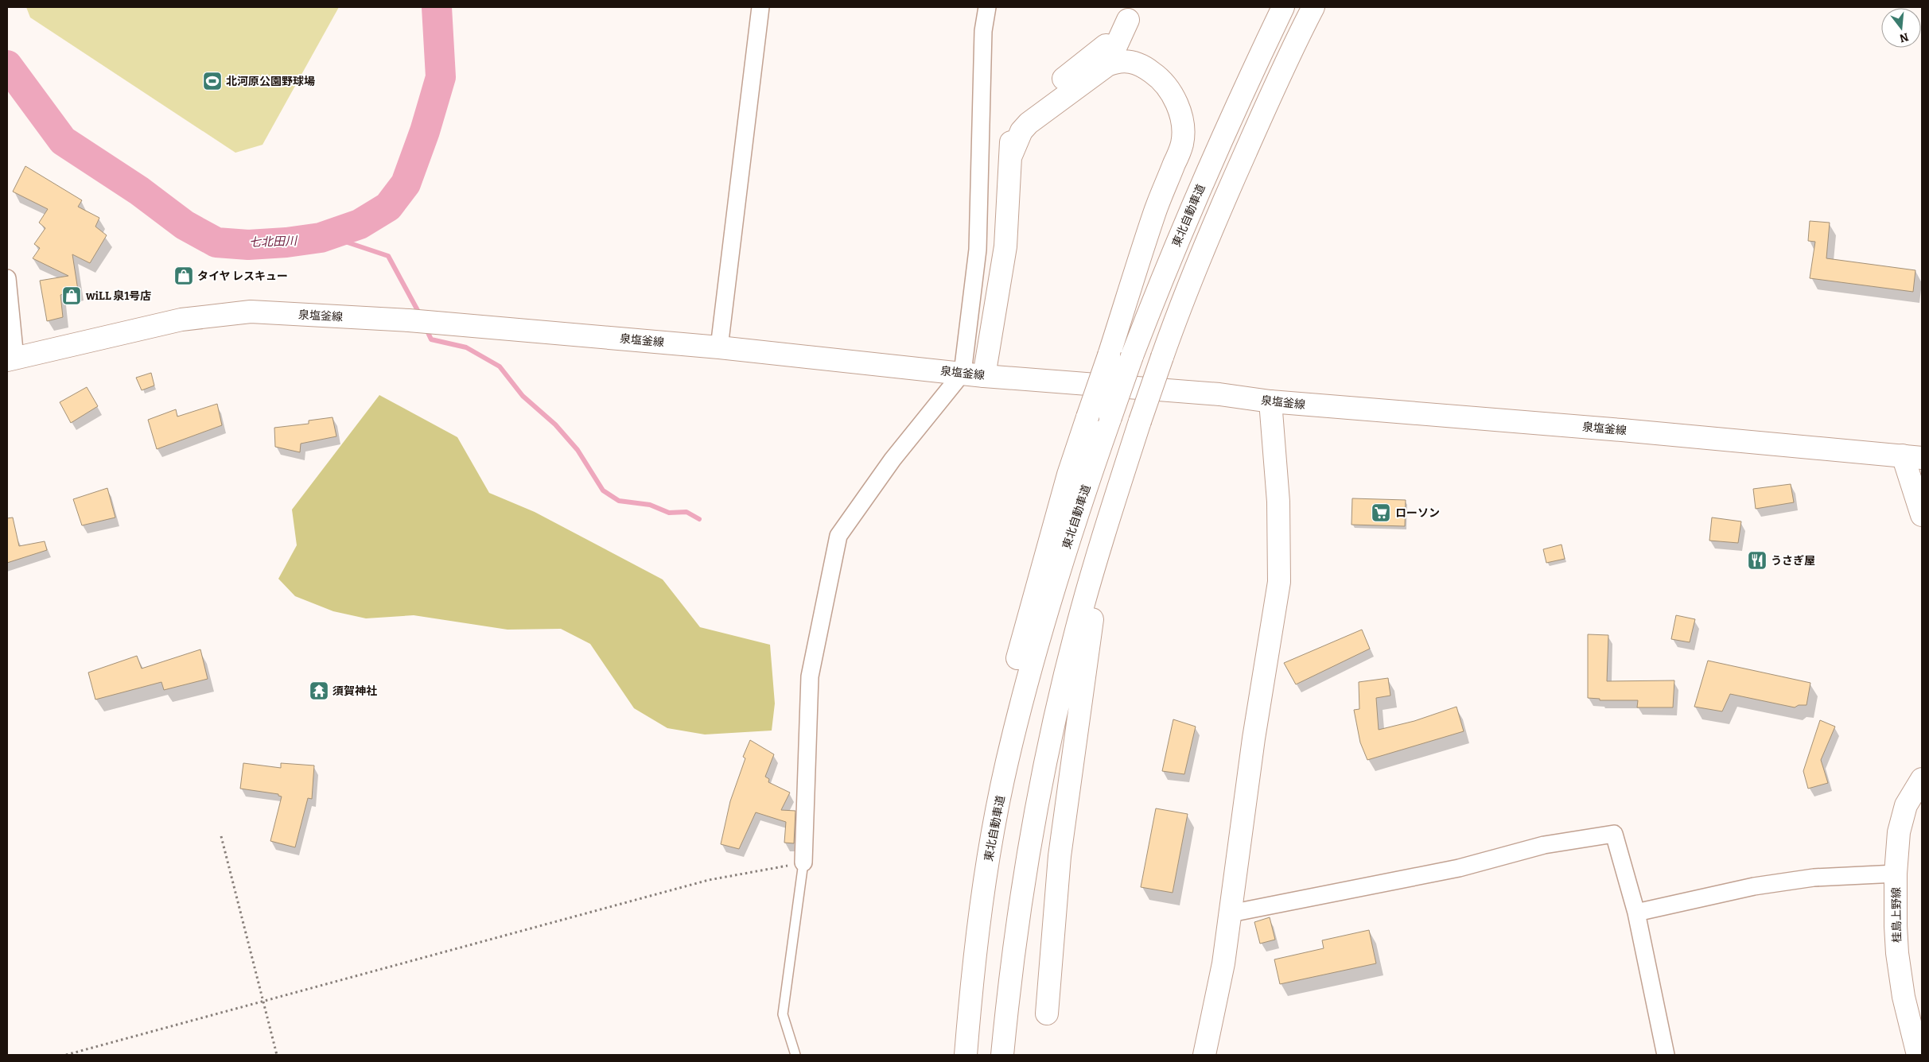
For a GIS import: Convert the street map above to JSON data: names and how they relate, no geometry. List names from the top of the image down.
{
  "streets": {
    "main road": ["東北自動車道", "泉塩釜線", "桂島上野線"]
  },
  "water": ["七北田川"],
  "places": {
    "sports": ["北河原公園野球場"],
    "shop": ["タイヤ レスキュー", "wiLL 泉1号店"],
    "supermarket": ["ローソン"],
    "restaurant": ["うさぎ屋"],
    "temple": ["須賀神社"]
  },
  "north": "bottom"
}
